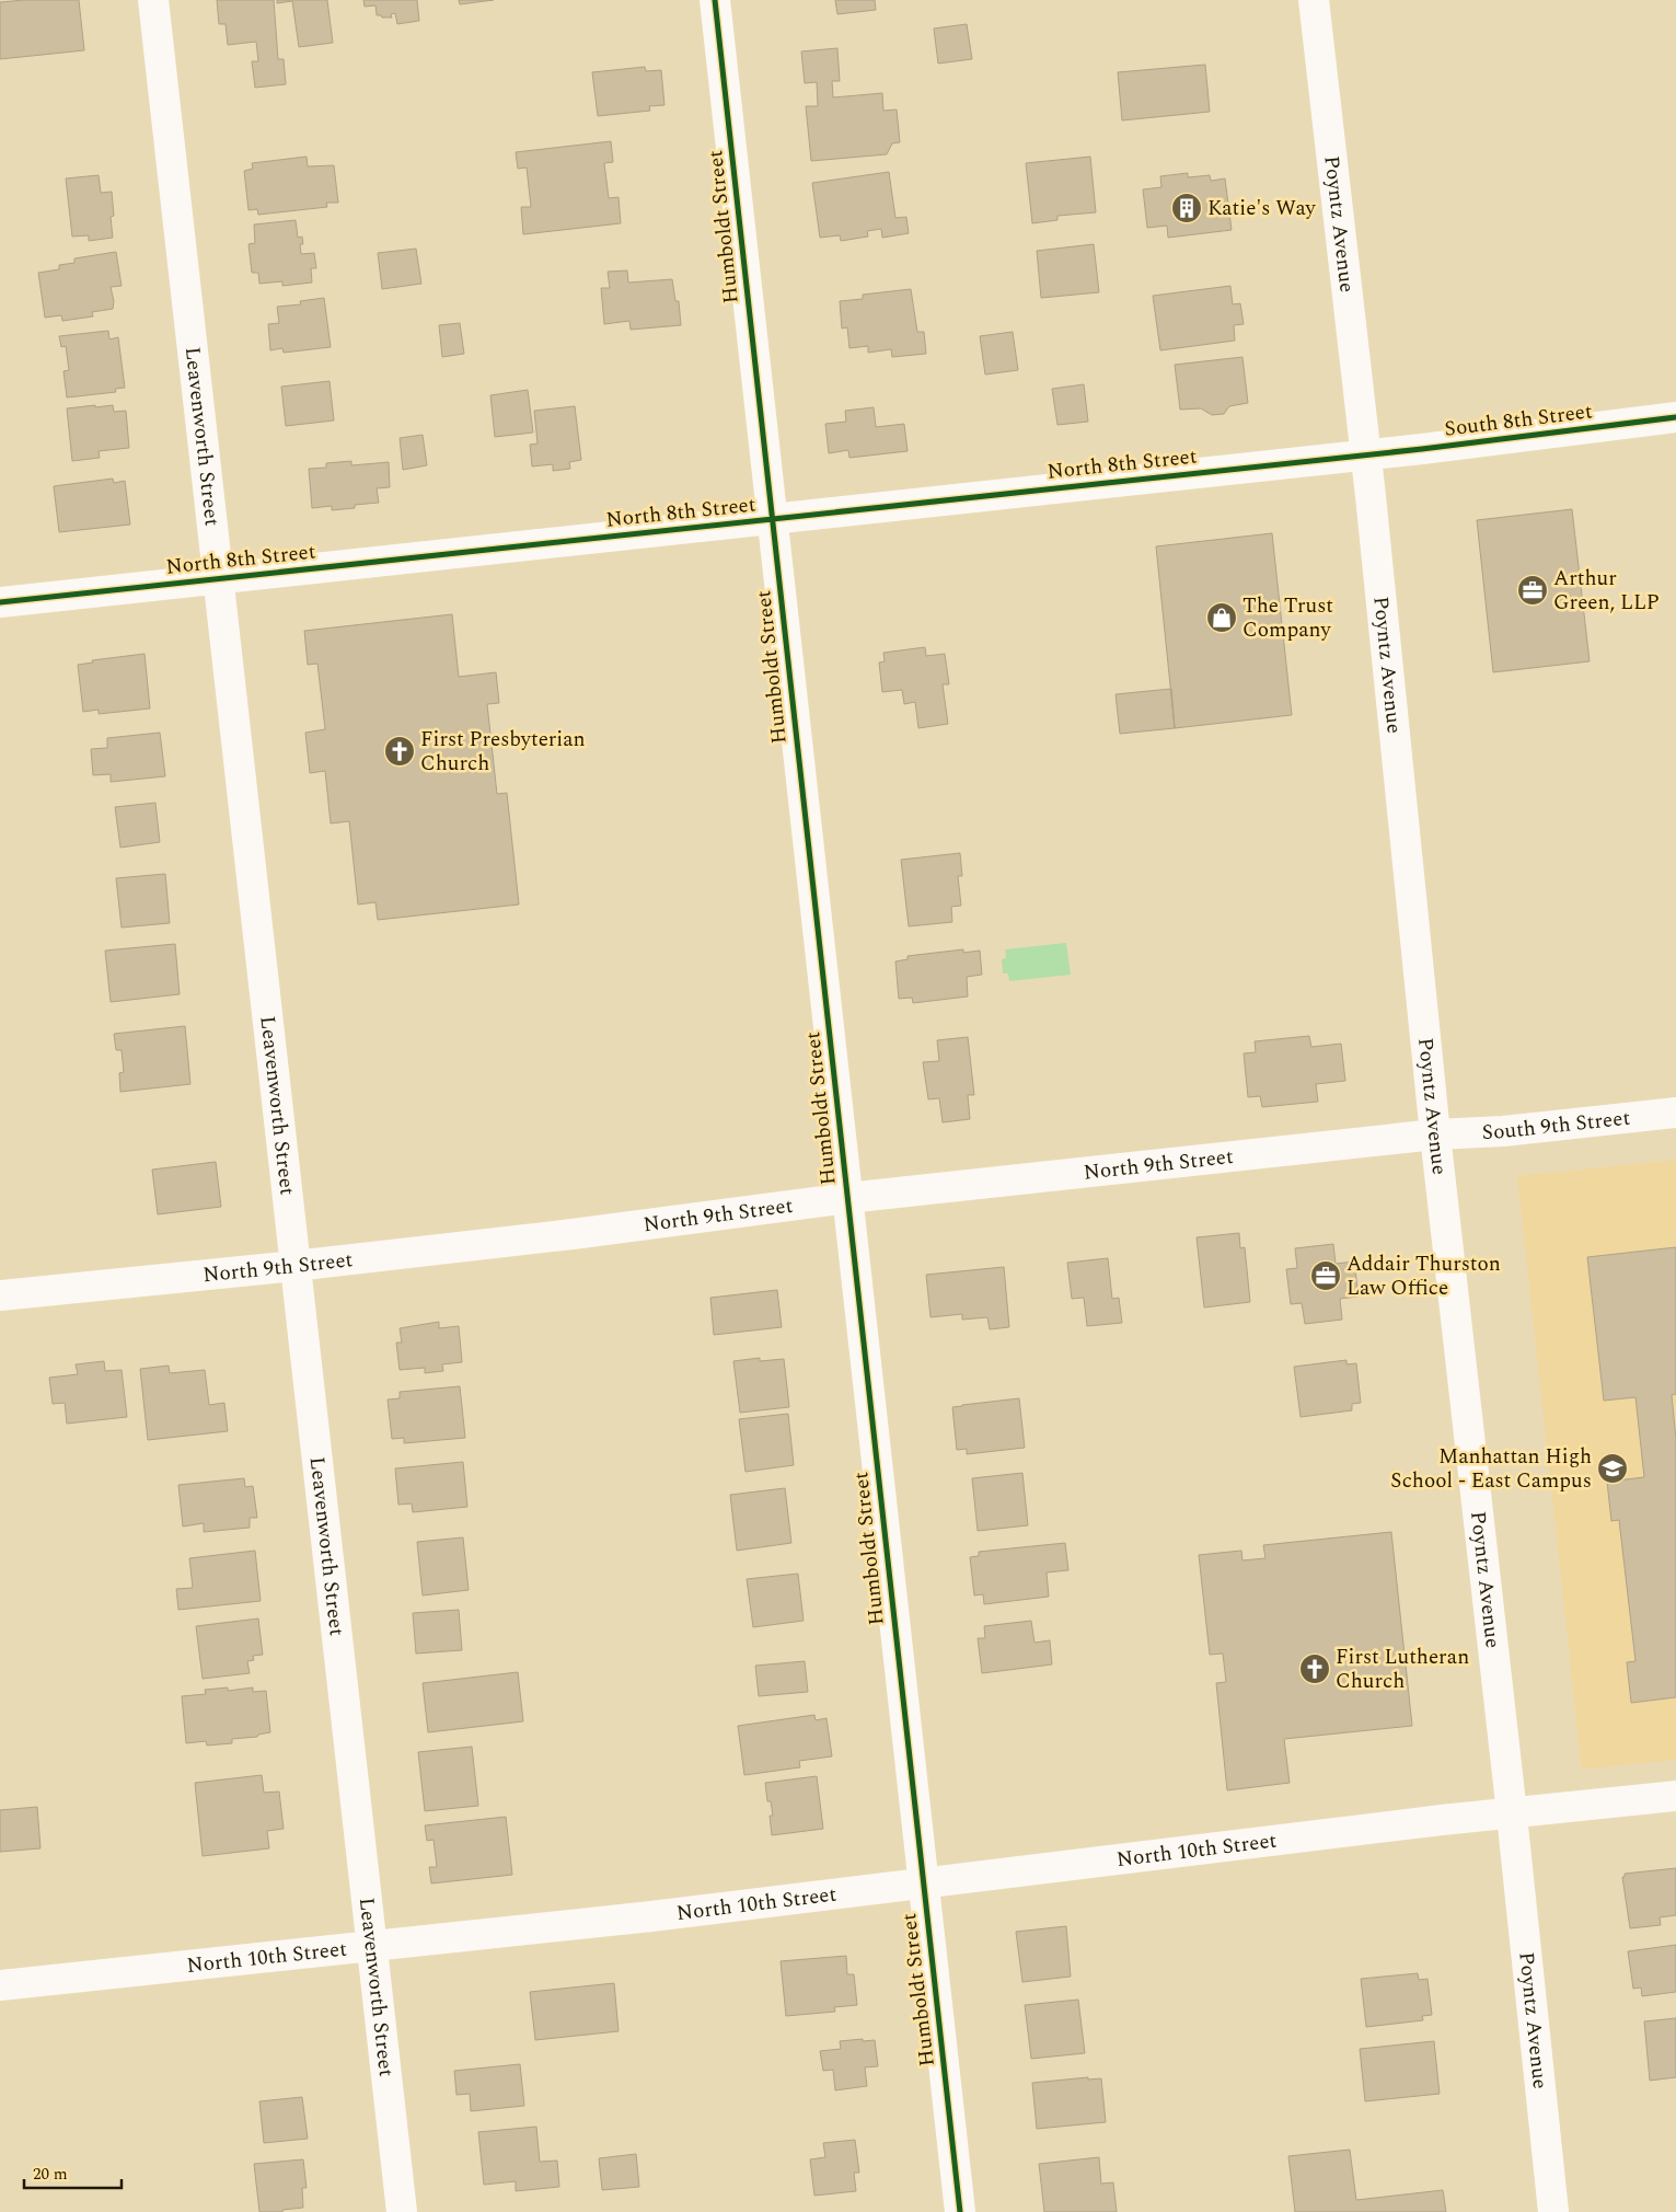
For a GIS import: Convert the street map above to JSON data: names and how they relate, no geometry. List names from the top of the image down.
{
  "streets": {
    "street": [
      "Poyntz Avenue",
      "Humboldt Street",
      "South 8th Street",
      "Leavenworth Street",
      "North 8th Street",
      "South 9th Street",
      "North 9th Street",
      "North 10th Street"
    ]
  },
  "crossings": [
    ["Poyntz Avenue", "South 8th Street"],
    ["Poyntz Avenue", "North 8th Street"],
    ["Poyntz Avenue", "South 9th Street"],
    ["Poyntz Avenue", "North 9th Street"],
    ["Poyntz Avenue", "North 10th Street"],
    ["Humboldt Street", "North 8th Street"],
    ["Humboldt Street", "North 9th Street"],
    ["Humboldt Street", "North 10th Street"],
    ["South 8th Street", "North 8th Street"],
    ["Leavenworth Street", "North 8th Street"],
    ["Leavenworth Street", "North 9th Street"],
    ["Leavenworth Street", "North 10th Street"],
    ["South 9th Street", "North 9th Street"]
  ],
  "places": {
    "building": ["Katie's Way"],
    "office": ["Arthur Green, LLP", "Addair Thurston Law Office"],
    "shop": ["The Trust Company"],
    "church": ["First Presbyterian Church", "First Lutheran Church"],
    "school or university": ["Manhattan High School - East Campus"]
  },
  "scale_bar": "20 m"
}
